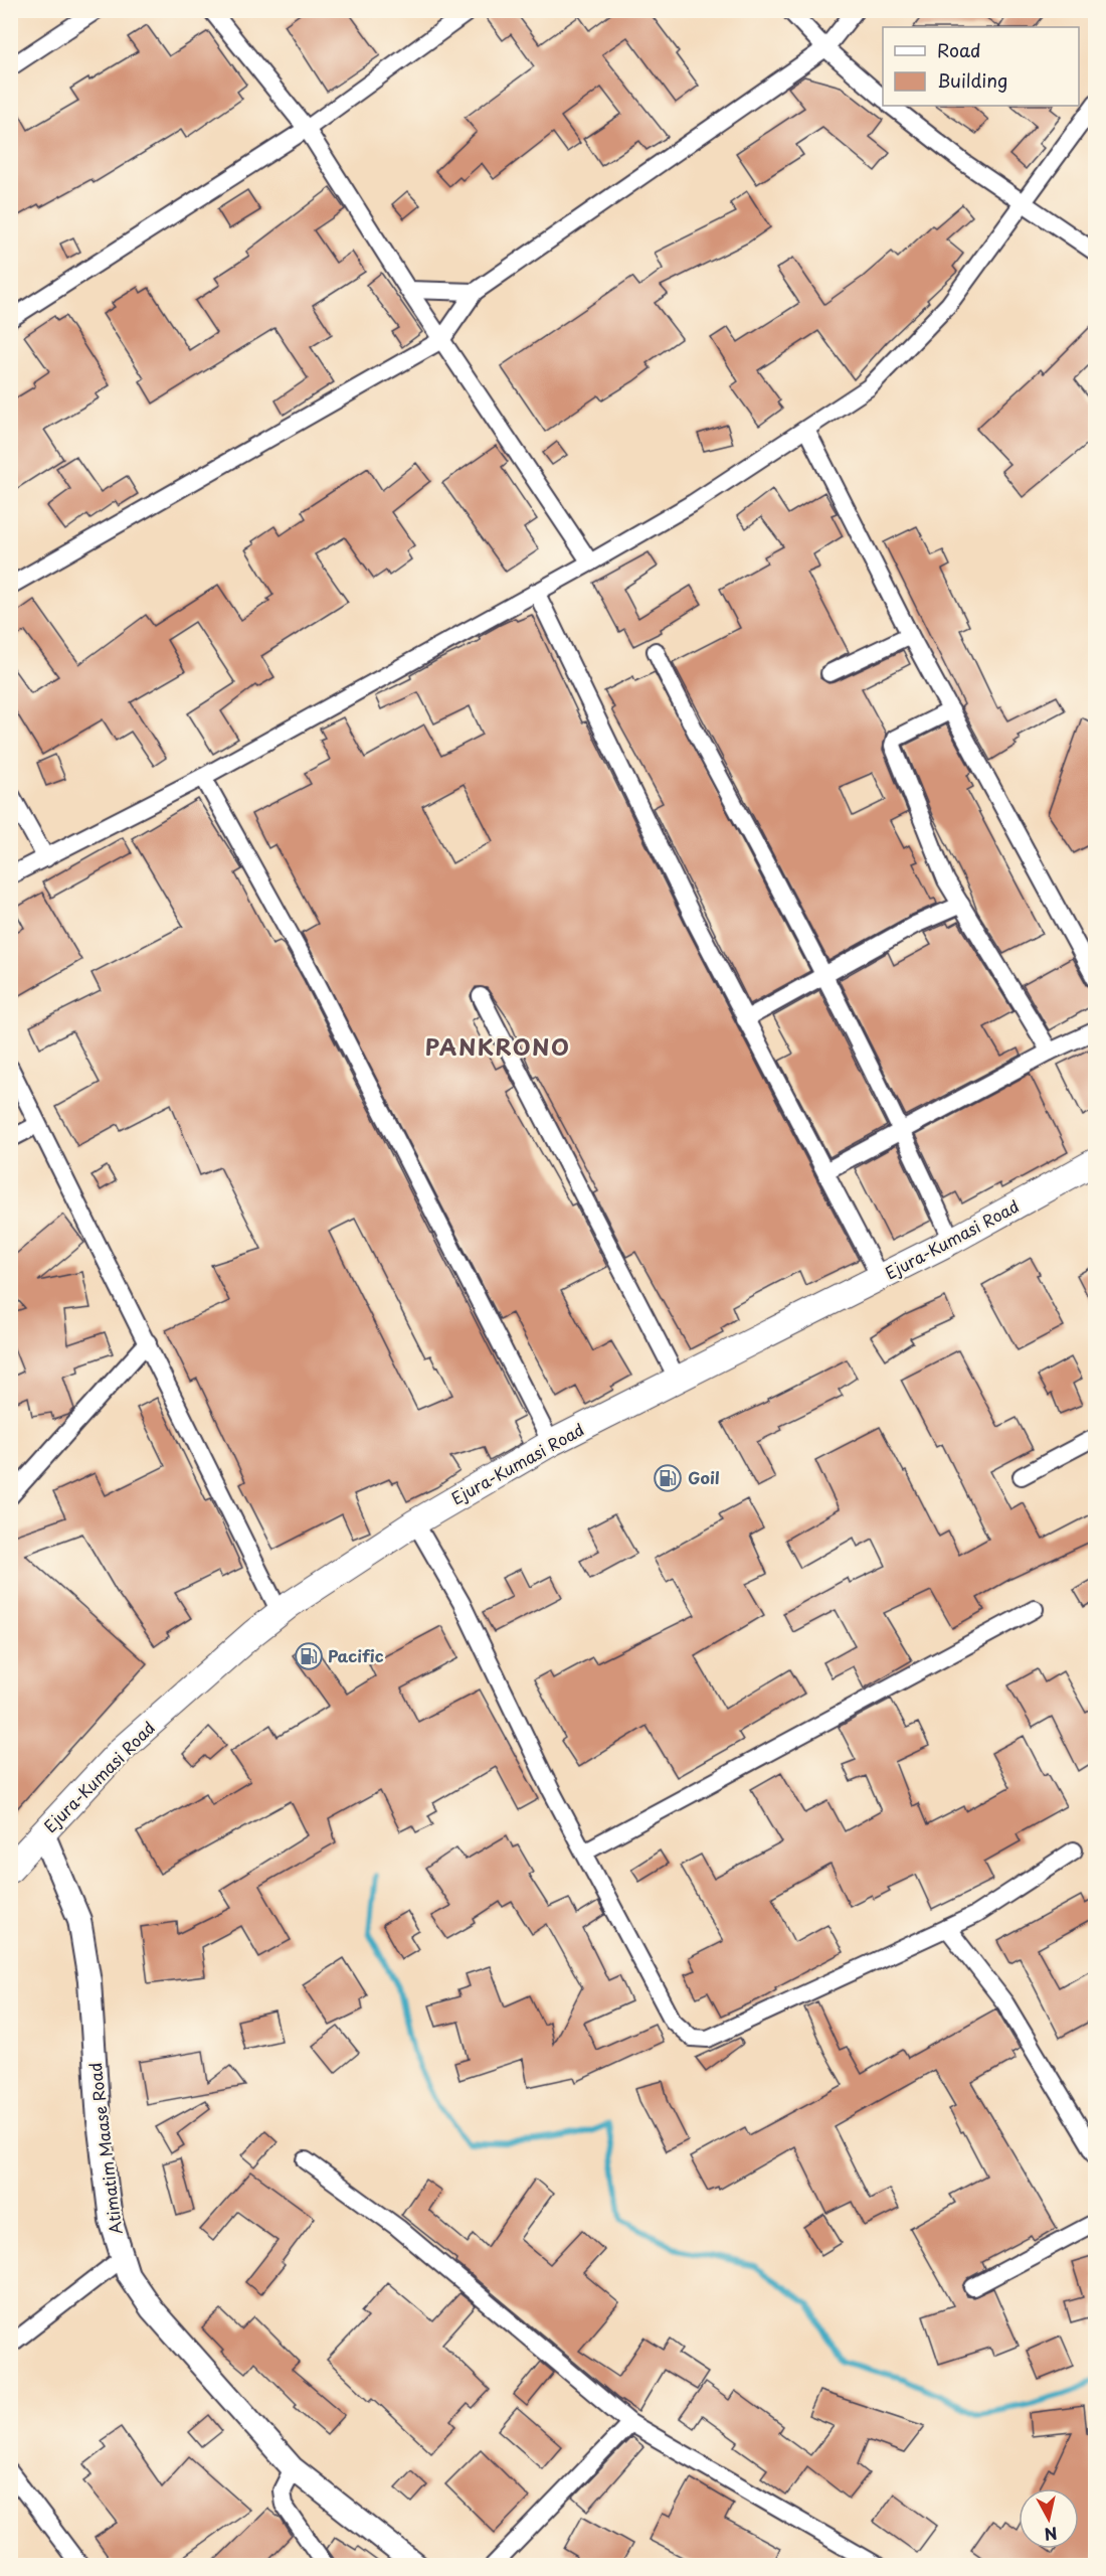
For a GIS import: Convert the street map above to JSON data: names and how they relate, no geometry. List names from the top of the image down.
{
  "streets": {
    "main road": ["Ejura-Kumasi Road", "Atimatim Maase Road"]
  },
  "crossings": [
    ["Ejura-Kumasi Road", "Atimatim Maase Road"]
  ],
  "districts": ["PANKRONO"],
  "places": {
    "fuel station": ["Goil", "Pacific"]
  },
  "legend": ["Road", "Building"],
  "north": "bottom"
}
